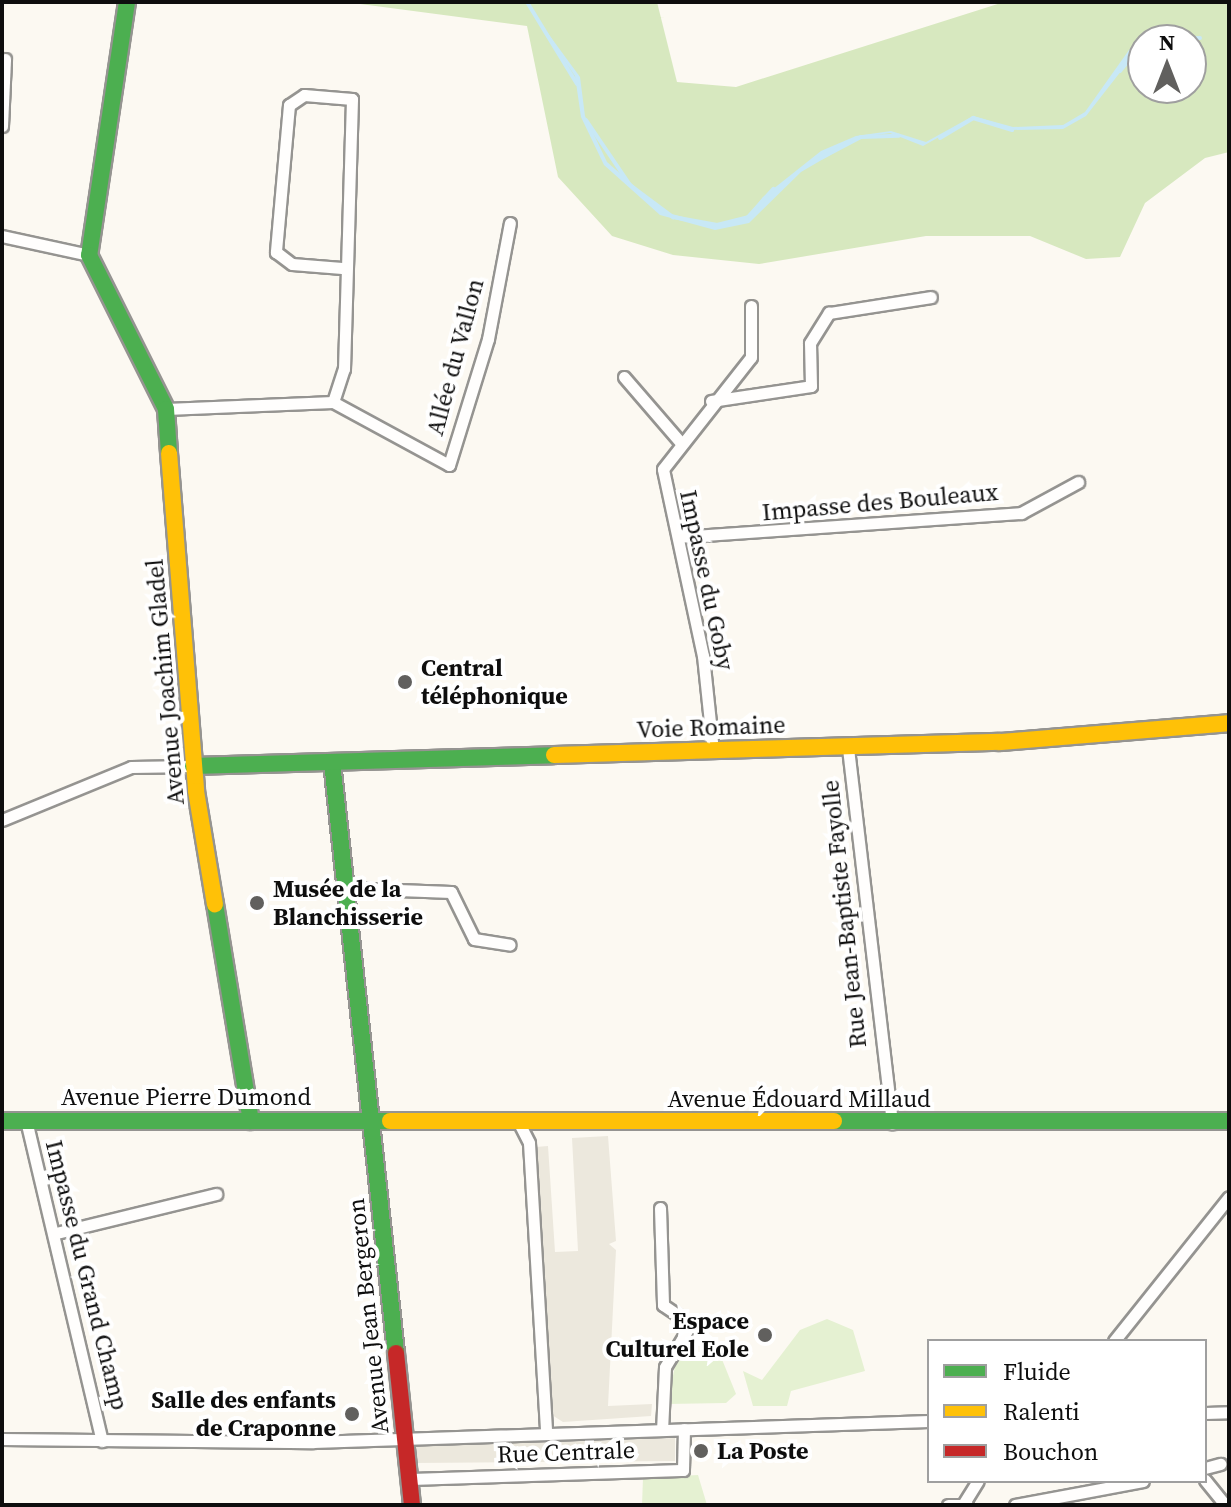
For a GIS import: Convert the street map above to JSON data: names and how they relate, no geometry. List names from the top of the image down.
{
  "streets": {
    "street": [
      "Allée du Vallon",
      "Impasse des Bouleaux",
      "Impasse du Goby",
      "Avenue Joachim Gladel",
      "Voie Romaine",
      "Rue Jean-Baptiste Fayolle",
      "Avenue Pierre Dumond",
      "Avenue Édouard Millaud",
      "Impasse du Grand Champ",
      "Avenue Jean Bergeron",
      "Rue Centrale"
    ]
  },
  "crossings": [
    ["Impasse des Bouleaux", "Impasse du Goby"],
    ["Impasse du Goby", "Voie Romaine"],
    ["Avenue Joachim Gladel", "Voie Romaine"],
    ["Avenue Joachim Gladel", "Avenue Pierre Dumond"],
    ["Voie Romaine", "Rue Jean-Baptiste Fayolle"],
    ["Voie Romaine", "Avenue Jean Bergeron"],
    ["Rue Jean-Baptiste Fayolle", "Avenue Édouard Millaud"],
    ["Avenue Pierre Dumond", "Avenue Édouard Millaud"],
    ["Avenue Pierre Dumond", "Impasse du Grand Champ"],
    ["Avenue Pierre Dumond", "Avenue Jean Bergeron"],
    ["Avenue Édouard Millaud", "Avenue Jean Bergeron"],
    ["Avenue Jean Bergeron", "Rue Centrale"]
  ],
  "places": [
    "Central téléphonique",
    "Musée de la Blanchisserie",
    "Espace Culturel Eole",
    "Salle des enfants de Craponne",
    "La Poste"
  ],
  "legend": ["Fluide", "Ralenti", "Bouchon"],
  "north": "top"
}
